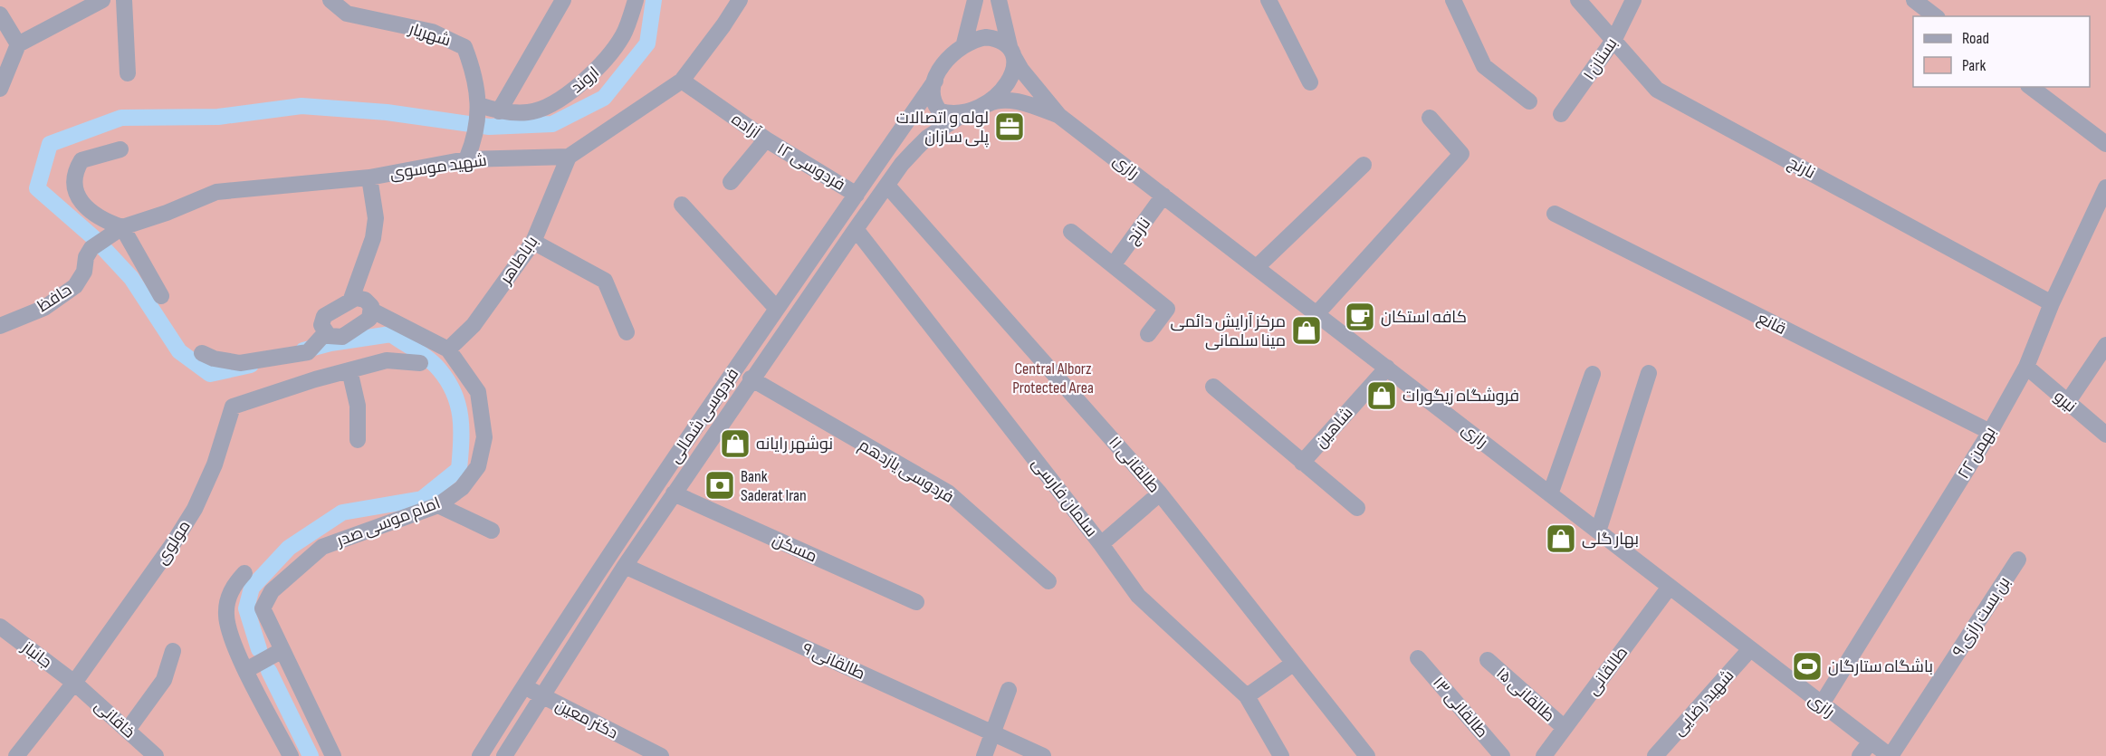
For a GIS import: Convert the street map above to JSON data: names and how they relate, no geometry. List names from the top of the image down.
{
  "streets": {
    "street": [
      "شهریار",
      "بستان ۱",
      "اروند",
      "آزاده",
      "شهید موسوی",
      "فردوسی ۱۲",
      "رازی",
      "نارنج",
      "باباطاهر",
      "حافظ",
      "قانع",
      "نیرو",
      "فردوسی شمالی",
      "شاهین",
      "۲۲ بهمن",
      "طالقانی ۱۱",
      "فردوسی یازدهم",
      "سلمان فارسی",
      "امام موسی صدر",
      "مولوی",
      "مسکن",
      "بن بست رازی ۹",
      "جانباز",
      "طالقانی ۹",
      "طالقانی",
      "طالقانی ۱۵",
      "شهید رضایی",
      "طالقانی ۱۳",
      "خاقانی",
      "دکتر معین"
    ]
  },
  "crossings": [
    ["شهریار", "اروند"],
    ["بستان ۱", "نارنج"],
    ["آزاده", "فردوسی ۱۲"],
    ["شهید موسوی", "باباطاهر"],
    ["شهید موسوی", "حافظ"],
    ["فردوسی ۱۲", "فردوسی شمالی"],
    ["رازی", "نارنج"],
    ["رازی", "شاهین"],
    ["رازی", "۲۲ بهمن"],
    ["رازی", "بن بست رازی ۹"],
    ["رازی", "طالقانی"],
    ["رازی", "شهید رضایی"],
    ["نارنج", "۲۲ بهمن"],
    ["باباطاهر", "امام موسی صدر"],
    ["قانع", "۲۲ بهمن"],
    ["نیرو", "۲۲ بهمن"],
    ["فردوسی شمالی", "طالقانی ۱۱"],
    ["فردوسی شمالی", "فردوسی یازدهم"],
    ["فردوسی شمالی", "سلمان فارسی"],
    ["فردوسی شمالی", "مسکن"],
    ["فردوسی شمالی", "طالقانی ۹"],
    ["فردوسی شمالی", "دکتر معین"],
    ["مولوی", "جانباز"],
    ["مولوی", "خاقانی"],
    ["جانباز", "خاقانی"],
    ["طالقانی", "طالقانی ۱۵"]
  ],
  "parks": ["Central Alborz Protected Area"],
  "places": {
    "office": ["لوله و اتصالات پلی سازان"],
    "cafe": ["کافه استکان"],
    "shop": [
      "مرکز آرایش دائمی مینا سلمانی",
      "فروشگاه زیگورات",
      "نوشهر رایانه",
      "بهار گلی"
    ],
    "bank": ["Bank Saderat Iran"],
    "sports": ["باشگاه ستارگان"]
  },
  "legend": ["Road", "Park"]
}
